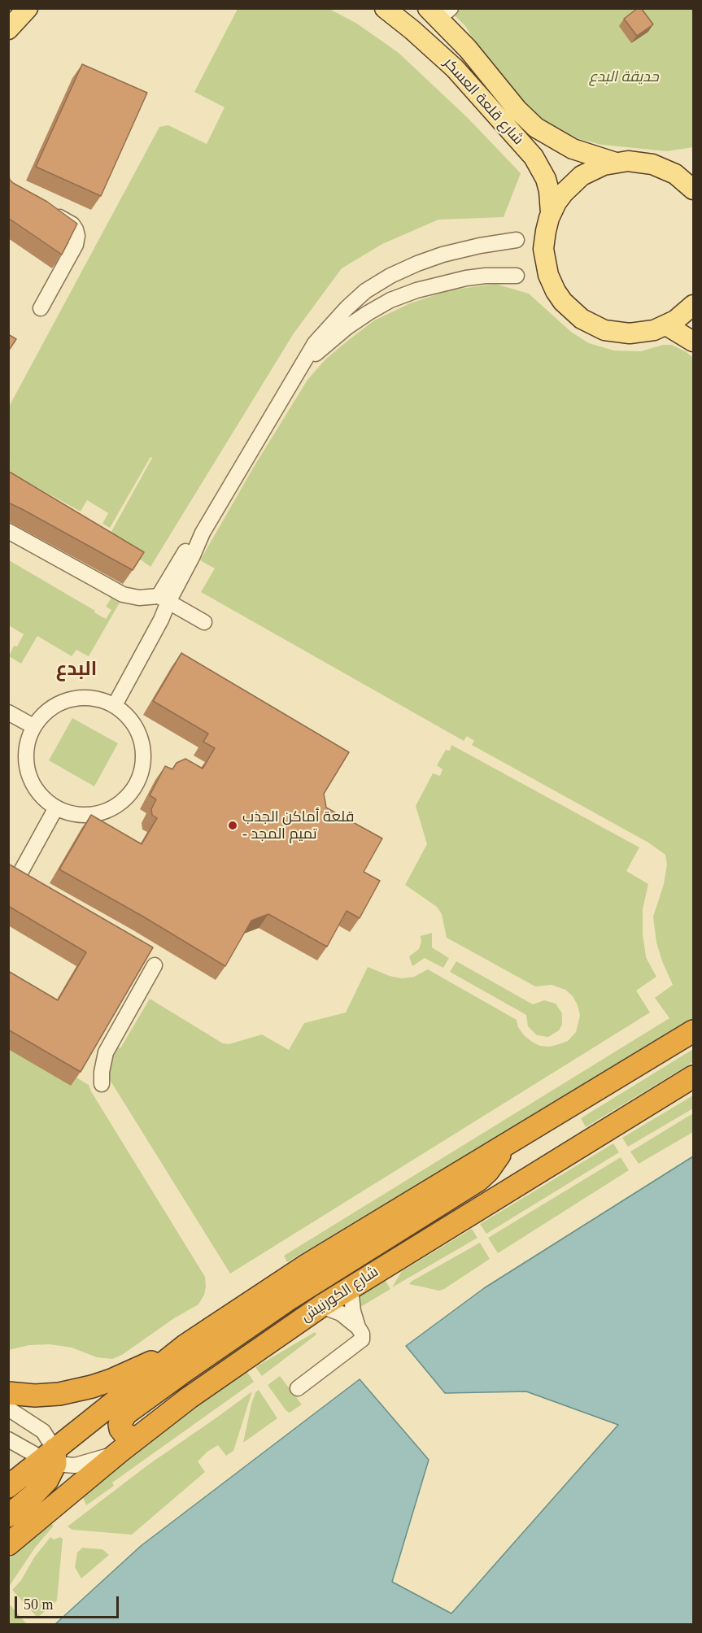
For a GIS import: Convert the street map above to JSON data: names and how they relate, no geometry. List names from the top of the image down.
{
  "streets": {
    "highway": ["شارع الكورنيش"],
    "main road": ["شارع قلعة العسكر"]
  },
  "districts": ["البدع"],
  "parks": ["حديقة البدع"],
  "places": ["قلعة أماكن الجذب - تميم المجد"],
  "scale_bar": "50 m"
}
